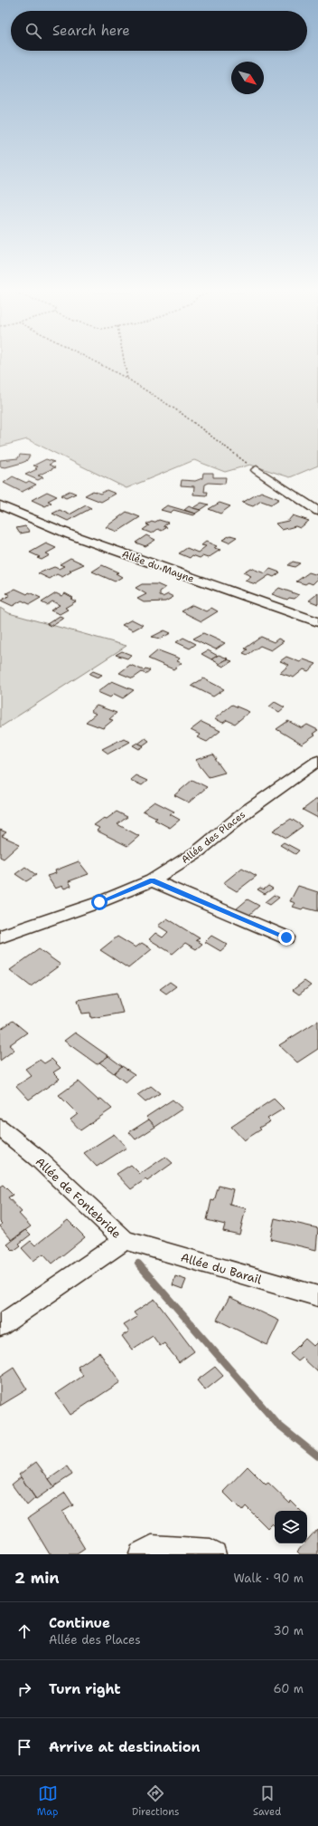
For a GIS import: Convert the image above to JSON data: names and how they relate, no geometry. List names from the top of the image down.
{
  "streets": {
    "street": [
      "Allée du Mayne",
      "Allée des Places",
      "Allée de Fontebride",
      "Allée du Barail"
    ]
  },
  "crossings": [
    ["Allée de Fontebride", "Allée du Barail"]
  ],
  "north": "bottom right",
  "page": {
    "search": "Search here",
    "heading": ["2 min", "Walk · 90 m"],
    "list": [
      ["Continue", "Allée des Places", "30 m"],
      ["Turn right", "60 m"],
      "Arrive at destination"
    ],
    "nav": ["Map", "Directions", "Saved"]
  }
}
